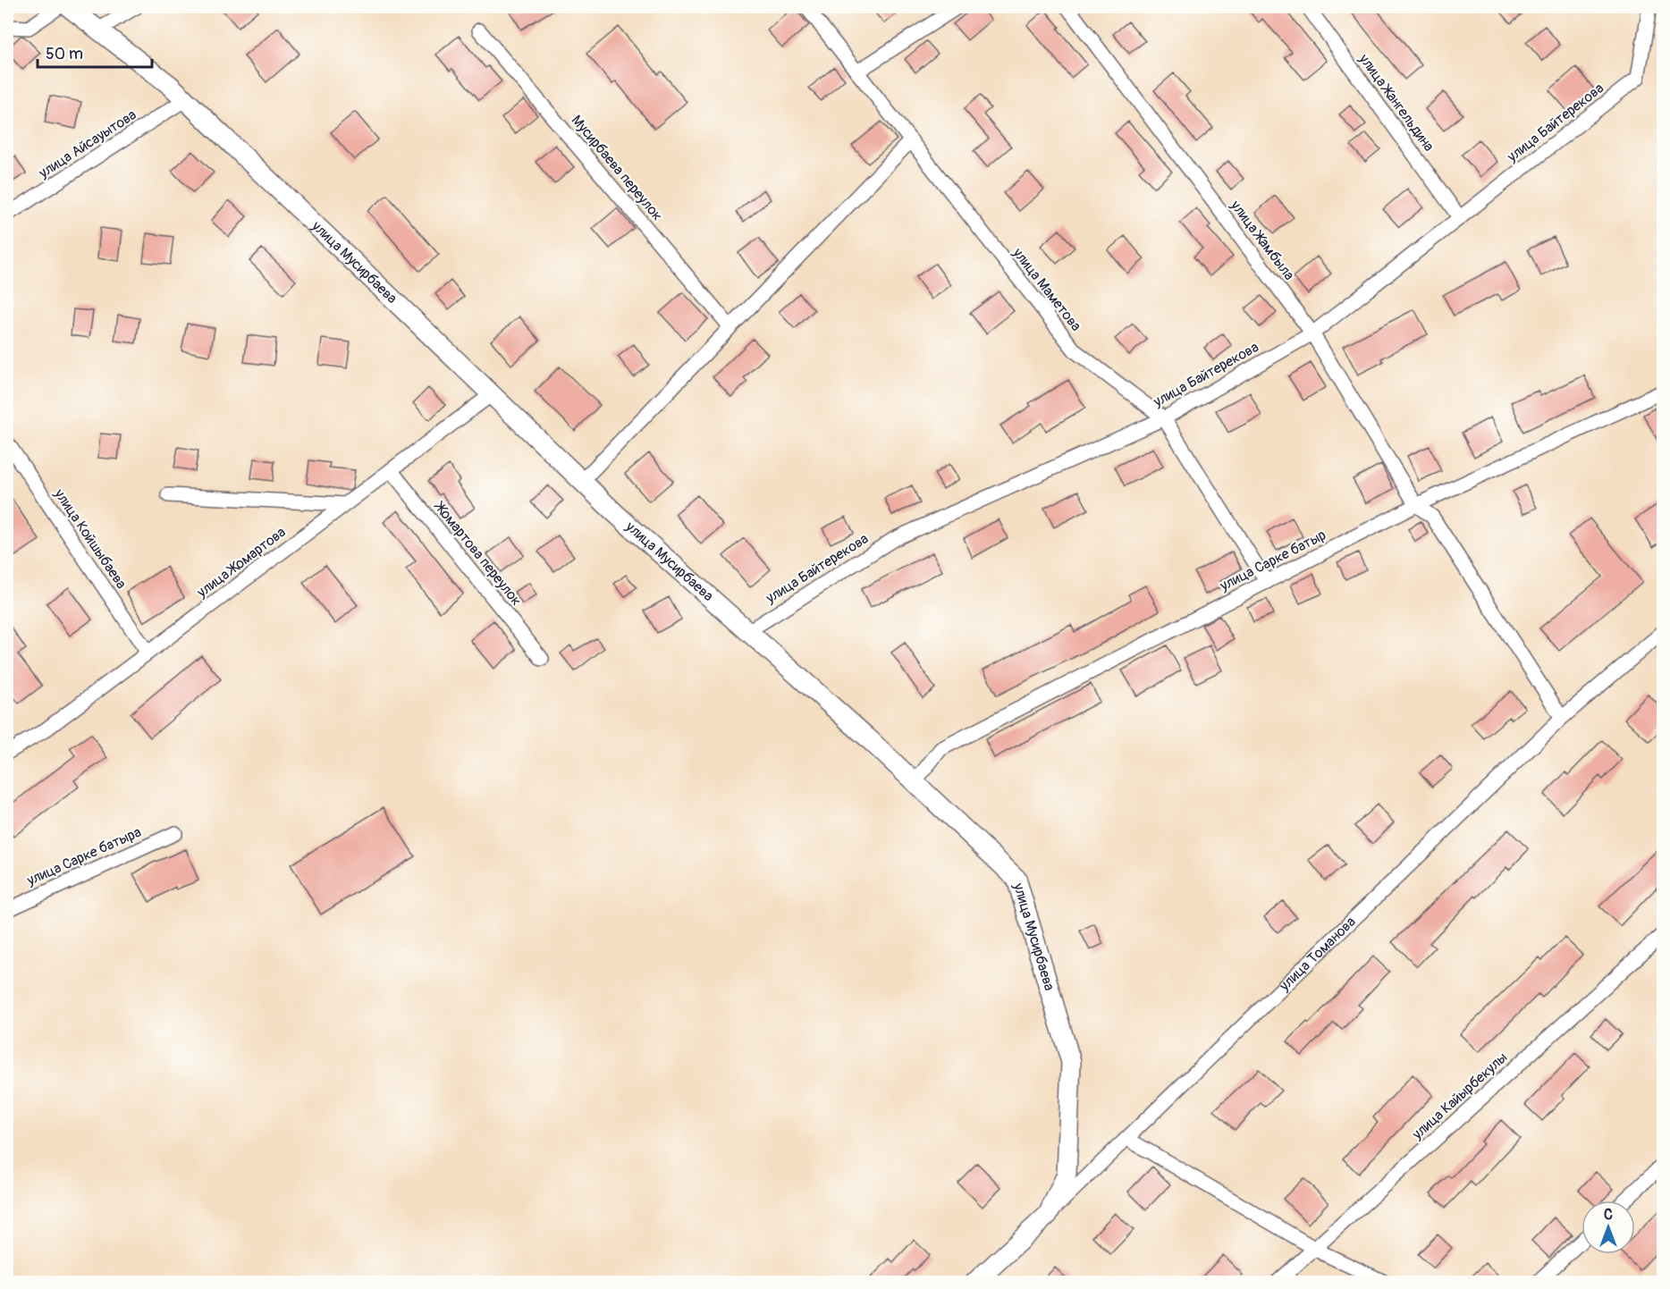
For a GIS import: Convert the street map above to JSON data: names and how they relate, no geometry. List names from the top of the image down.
{
  "streets": {
    "street": [
      "улица Жангельдина",
      "улица Байтерекова",
      "улица Айсауытова",
      "Мусирбаева переулок",
      "улица Жамбыла",
      "улица Мусирбаева",
      "улица Маметова",
      "улица Койшыбаева",
      "Жомартова переулок",
      "улица Сарке батыр",
      "улица Жомартова",
      "улица Сарке батыра",
      "улица Томанова",
      "улица Кайырбекулы"
    ]
  },
  "crossings": [
    ["улица Жангельдина", "улица Байтерекова"],
    ["улица Байтерекова", "улица Жамбыла"],
    ["улица Байтерекова", "улица Мусирбаева"],
    ["улица Байтерекова", "улица Маметова"],
    ["улица Айсауытова", "улица Мусирбаева"],
    ["улица Жамбыла", "улица Сарке батыр"],
    ["улица Жамбыла", "улица Томанова"],
    ["улица Мусирбаева", "улица Сарке батыр"],
    ["улица Мусирбаева", "улица Жомартова"],
    ["улица Мусирбаева", "улица Томанова"],
    ["улица Маметова", "улица Сарке батыр"],
    ["улица Койшыбаева", "улица Жомартова"],
    ["Жомартова переулок", "улица Жомартова"]
  ],
  "scale_bar": "50 m",
  "north": "top"
}
